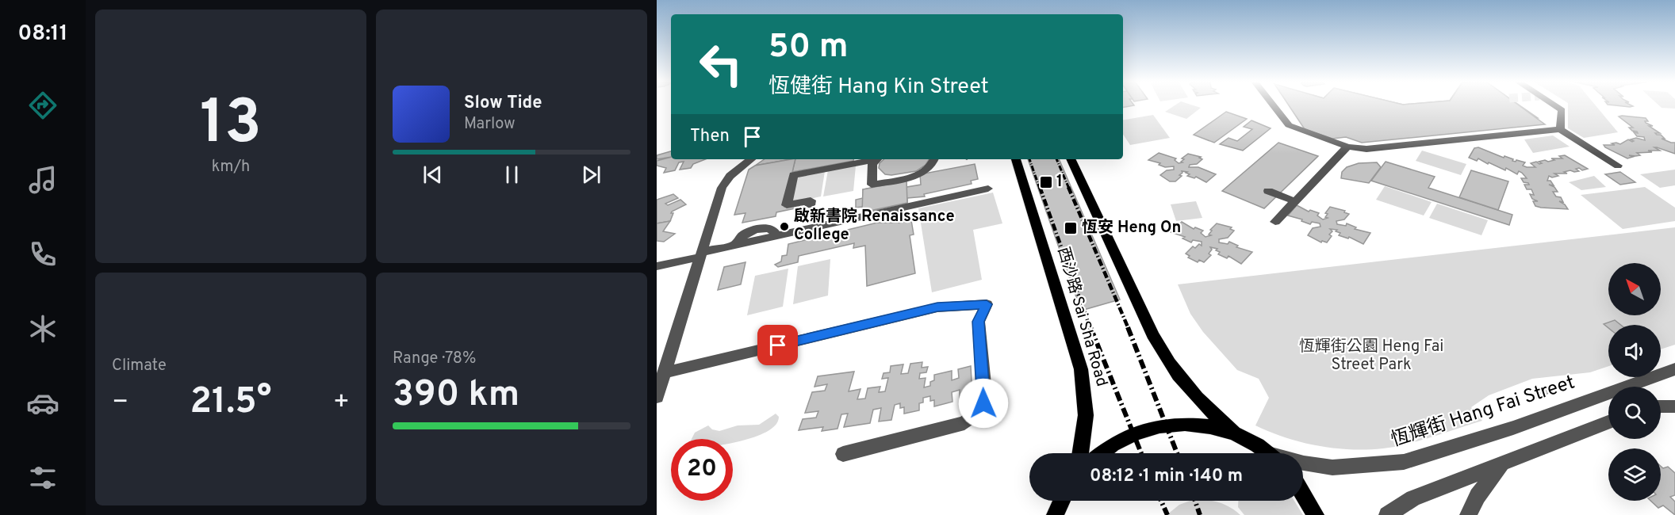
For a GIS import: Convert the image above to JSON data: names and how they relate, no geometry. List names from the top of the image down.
{
  "streets": {
    "main road": ["西沙路 Sai Sha Road"],
    "street": ["恆輝街 Hang Fai Street"]
  },
  "parks": ["恆輝街公園 Heng Fai Street Park"],
  "places": {
    "transit": ["1", "恆安 Heng On"],
    "other": ["啟新書院 Renaissance College"]
  },
  "north": "top left",
  "page": {
    "tabs": "08:11",
    "tile": [
      ["13", "km/h"],
      "Climate",
      ["Range · 78%", "390 km"]
    ],
    "turn": ["50 m", "恆健街 Hang Kin Street"],
    "song": ["Slow Tide", "Marlow"],
    "then": "Then",
    "heat": ["−", "21.5°", "+"],
    "limit": "20",
    "trip": "08:12 · 1 min · 140 m"
  }
}
